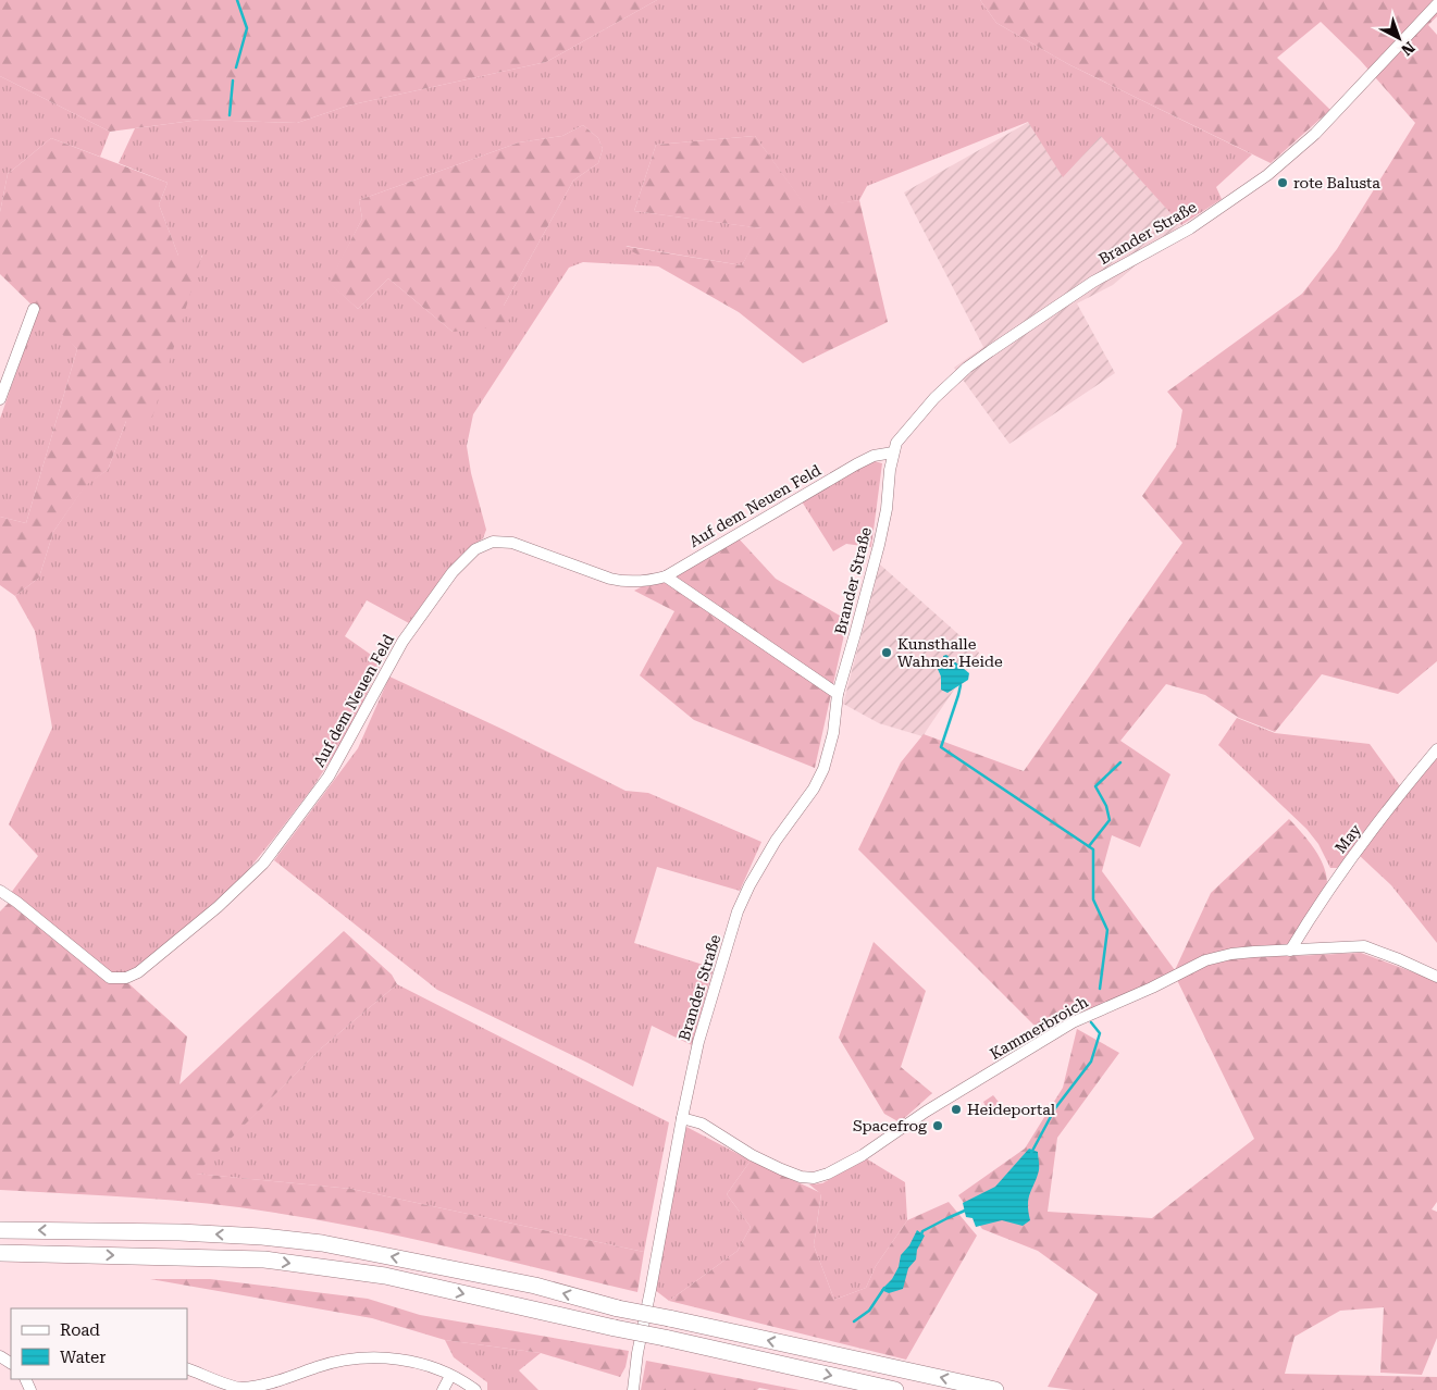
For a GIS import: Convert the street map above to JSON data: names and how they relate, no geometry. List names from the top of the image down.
{
  "streets": {
    "street": [
      "Brander Straße",
      "Auf dem Neuen Feld",
      "May",
      "Kammerbroich"
    ]
  },
  "crossings": [
    ["Brander Straße", "Auf dem Neuen Feld"],
    ["Brander Straße", "Kammerbroich"],
    ["May", "Kammerbroich"]
  ],
  "places": [
    "rote Balusta",
    "Kunsthalle Wahner Heide",
    "Heideportal",
    "Spacefrog"
  ],
  "legend": ["Road", "Water"],
  "north": "bottom right"
}
